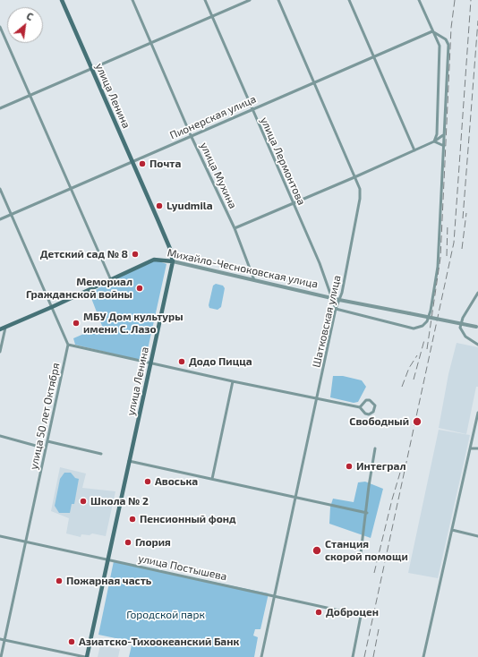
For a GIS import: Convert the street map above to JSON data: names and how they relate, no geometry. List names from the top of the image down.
{
  "streets": {
    "main road": ["улица Ленина", "Михайло-Чесноковская улица"],
    "street": [
      "Пионерская улица",
      "улица Лермонтова",
      "улица Мухина",
      "Шатковская улица",
      "улица 50 лет Октября",
      "улица Постышева"
    ]
  },
  "crossings": [
    ["улица Ленина", "Пионерская улица"],
    ["улица Ленина", "Михайло-Чесноковская улица"],
    ["улица Ленина", "улица Постышева"],
    ["Пионерская улица", "улица Лермонтова"],
    ["Пионерская улица", "улица Мухина"],
    ["Пионерская улица", "Шатковская улица"],
    ["улица Лермонтова", "Михайло-Чесноковская улица"],
    ["улица Лермонтова", "Шатковская улица"],
    ["улица Мухина", "Михайло-Чесноковская улица"],
    ["Михайло-Чесноковская улица", "Шатковская улица"],
    ["Шатковская улица", "улица Постышева"],
    ["улица 50 лет Октября", "улица Постышева"]
  ],
  "parks": ["Городской парк"],
  "places": [
    "Почта",
    "Lyudmila",
    "Детский сад № 8",
    "Мемориал Гражданской войны",
    "МБУ Дом культуры имени С. Лазо",
    "Додо Пицца",
    "Свободный",
    "Интеграл",
    "Авоська",
    "Школа № 2",
    "Пенсионный фонд",
    "Глория",
    "Станция скорой помощи",
    "Пожарная часть",
    "Доброцен",
    "Азиатско-Тихоокеанский Банк"
  ],
  "north": "top right"
}
